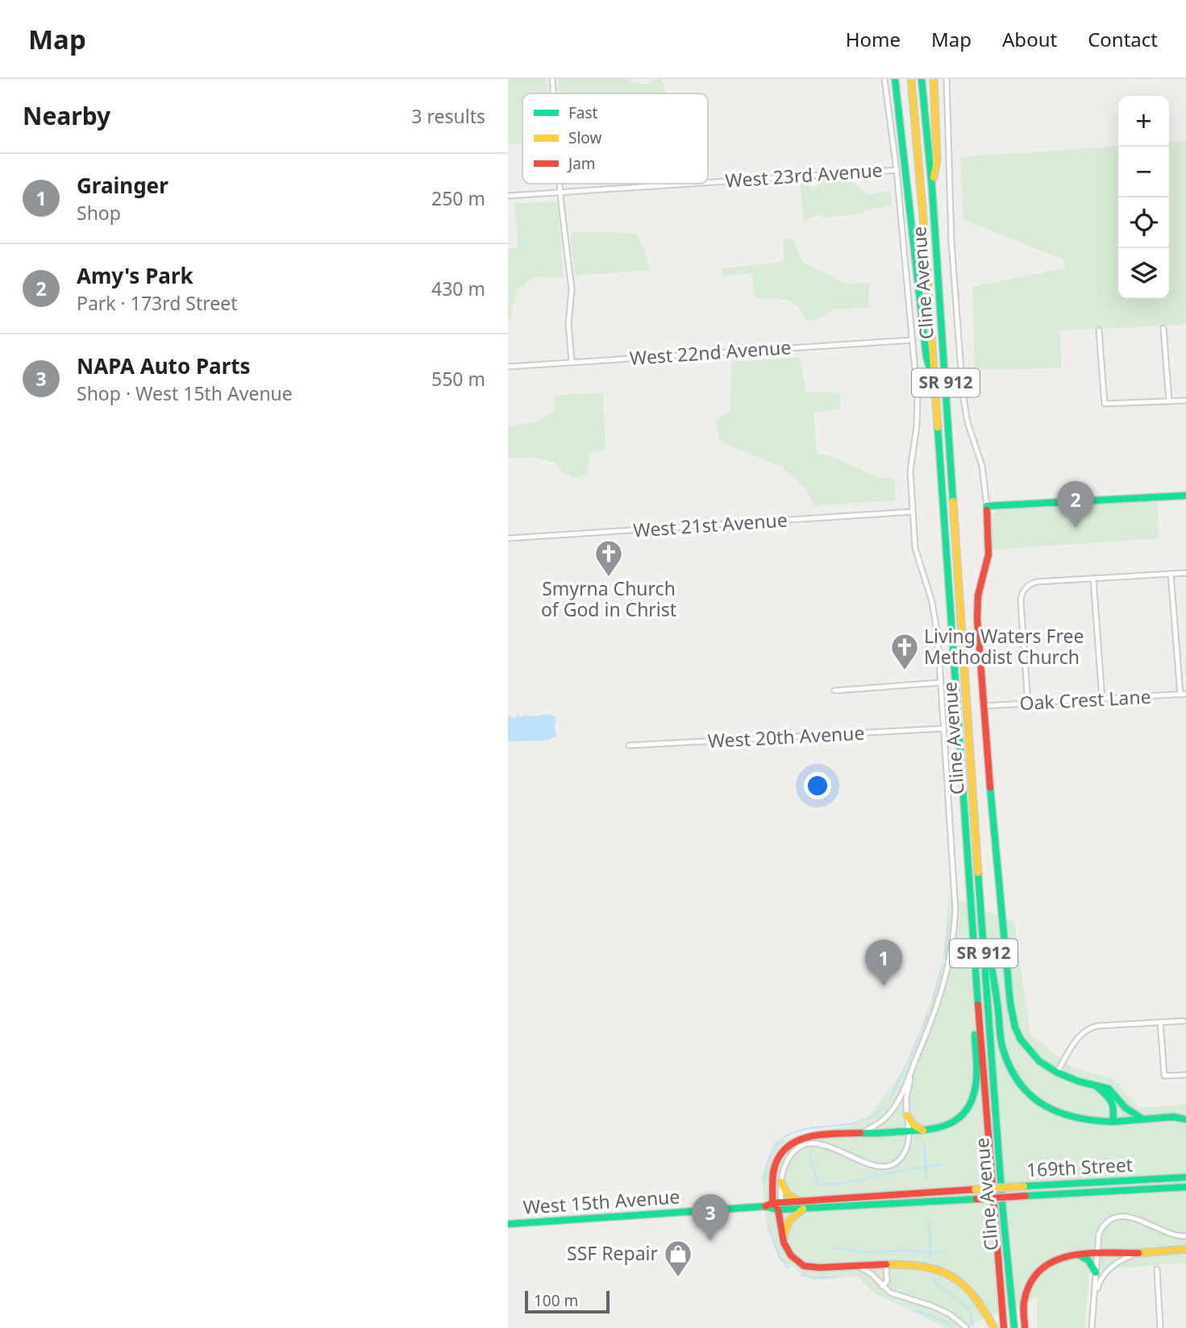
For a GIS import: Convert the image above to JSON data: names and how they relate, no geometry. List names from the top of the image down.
{
  "streets": {
    "main road": [
      "Cline Avenue",
      "SR 912",
      "169th Street",
      "West 15th Avenue"
    ],
    "street": [
      "West 23rd Avenue",
      "West 22nd Avenue",
      "West 21st Avenue",
      "Oak Crest Lane",
      "West 20th Avenue"
    ]
  },
  "crossings": [
    ["West 23rd Avenue", "Cline Avenue"],
    ["Cline Avenue", "West 22nd Avenue"],
    ["Cline Avenue", "West 21st Avenue"],
    ["Cline Avenue", "West 20th Avenue"],
    ["Cline Avenue", "West 15th Avenue"],
    ["169th Street", "West 15th Avenue"]
  ],
  "places": {
    "church": ["Smyrna Church of God in Christ", "Living Waters Free Methodist Church"],
    "shop": ["SSF Repair"]
  },
  "legend": ["Fast", "Slow", "Jam"],
  "scale_bar": "100 m",
  "page": {
    "header": "Map",
    "nav": [
      "Home",
      "Map",
      "About",
      "Contact"
    ],
    "heading": ["Nearby", "3 results"],
    "map_buttons": ["+", "−"],
    "list": [
      {
        "mark": "1",
        "name": "Grainger",
        "note": "Shop",
        "value": "250 m"
      },
      {
        "mark": "2",
        "name": "Amy's Park",
        "note": "Park · 173rd Street",
        "value": "430 m"
      },
      {
        "mark": "3",
        "name": "NAPA Auto Parts",
        "note": "Shop · West 15th Avenue",
        "value": "550 m"
      }
    ],
    "pins": ["2", "1", "3"],
    "scale": "100 m"
  }
}
